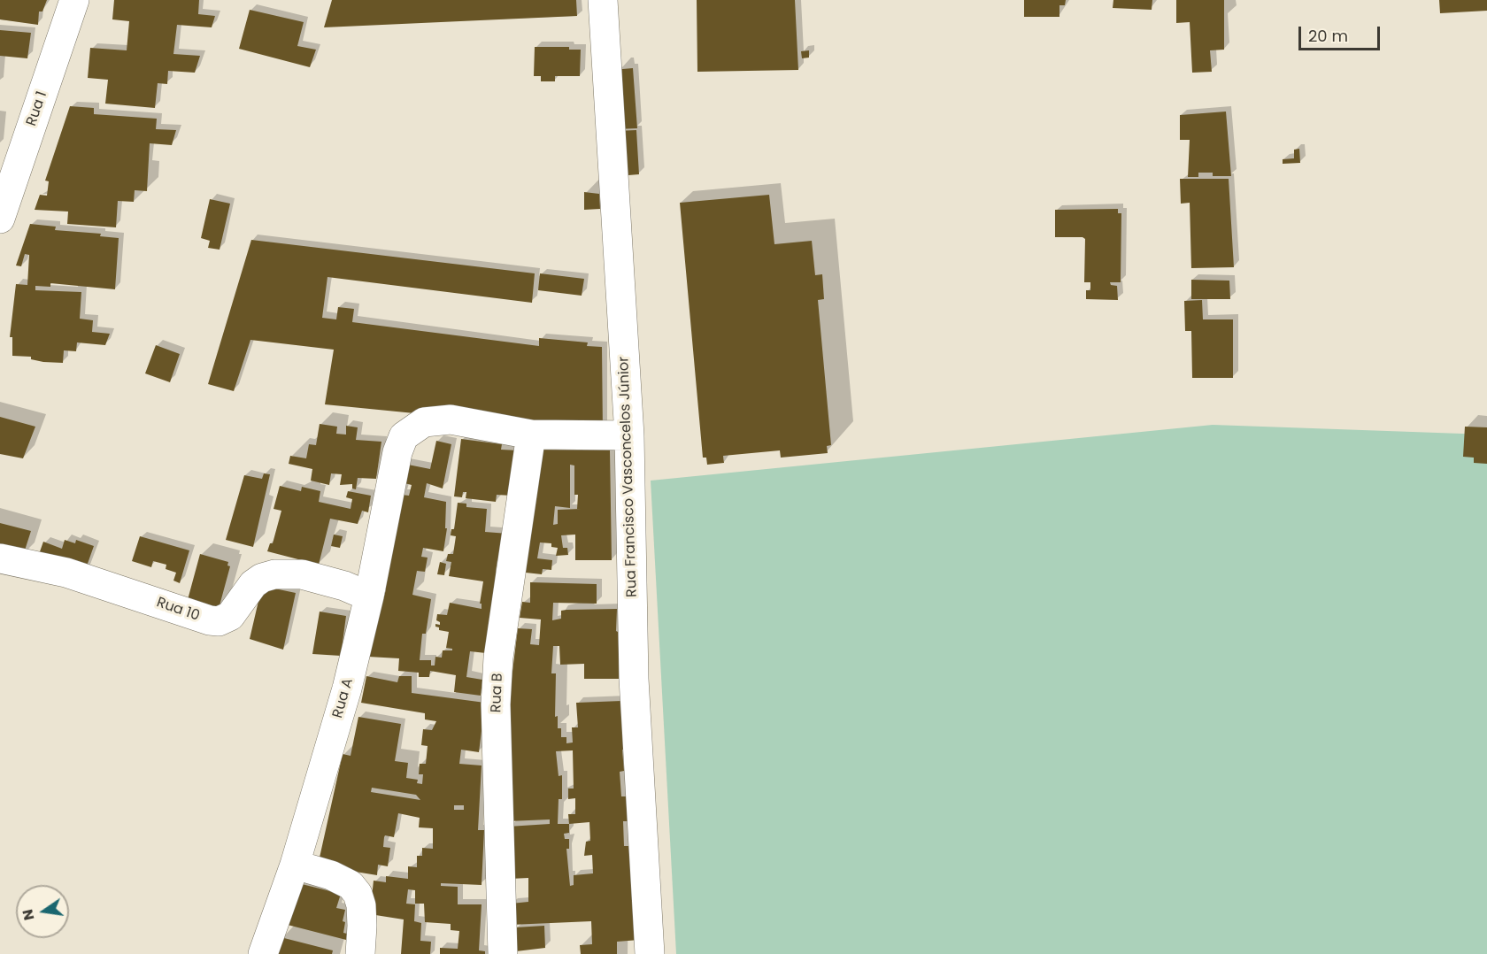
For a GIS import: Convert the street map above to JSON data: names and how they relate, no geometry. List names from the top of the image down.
{
  "streets": {
    "street": [
      "Rua 1",
      "Rua Francisco Vasconcelos Júnior",
      "Rua 10",
      "Rua B",
      "Rua A"
    ]
  },
  "crossings": [
    ["Rua 10", "Rua A"],
    ["Rua B", "Rua A"]
  ],
  "scale_bar": "20 m",
  "north": "left"
}
